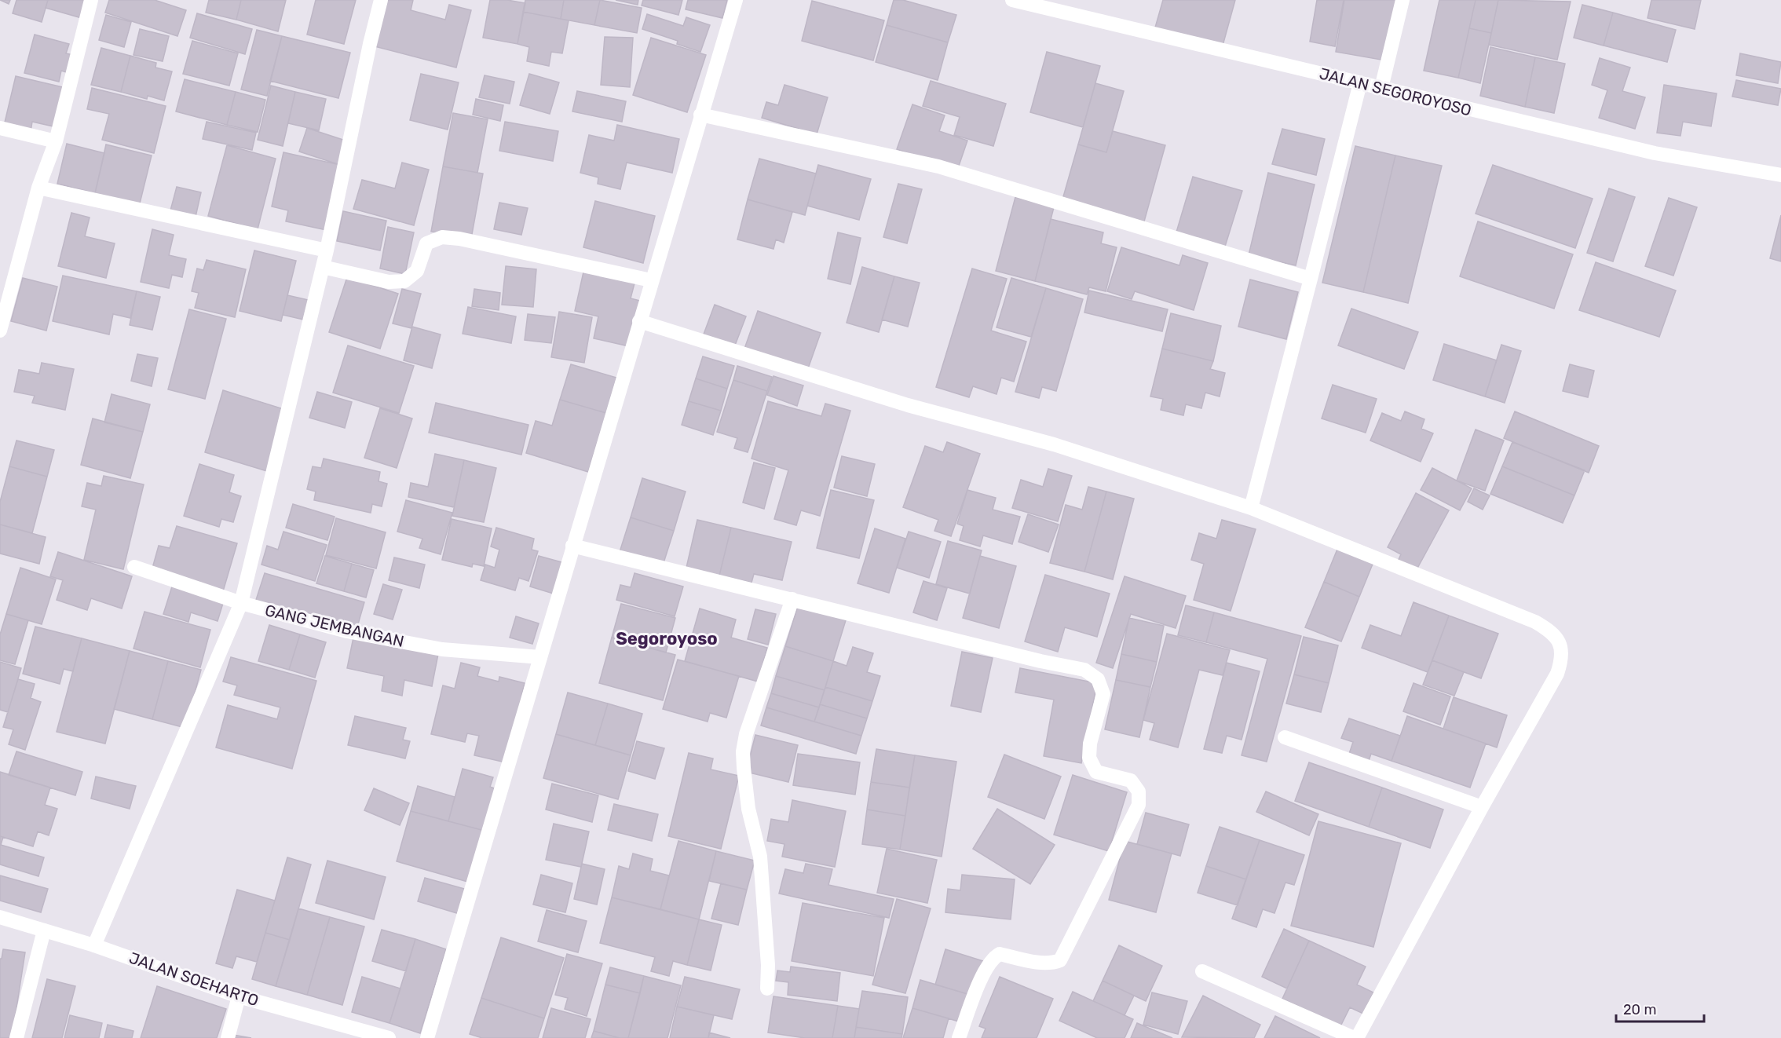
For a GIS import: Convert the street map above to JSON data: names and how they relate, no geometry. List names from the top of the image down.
{
  "streets": {
    "street": ["JALAN SEGOROYOSO", "GANG JEMBANGAN", "JALAN SOEHARTO"]
  },
  "districts": ["Segoroyoso"],
  "scale_bar": "20 m"
}
